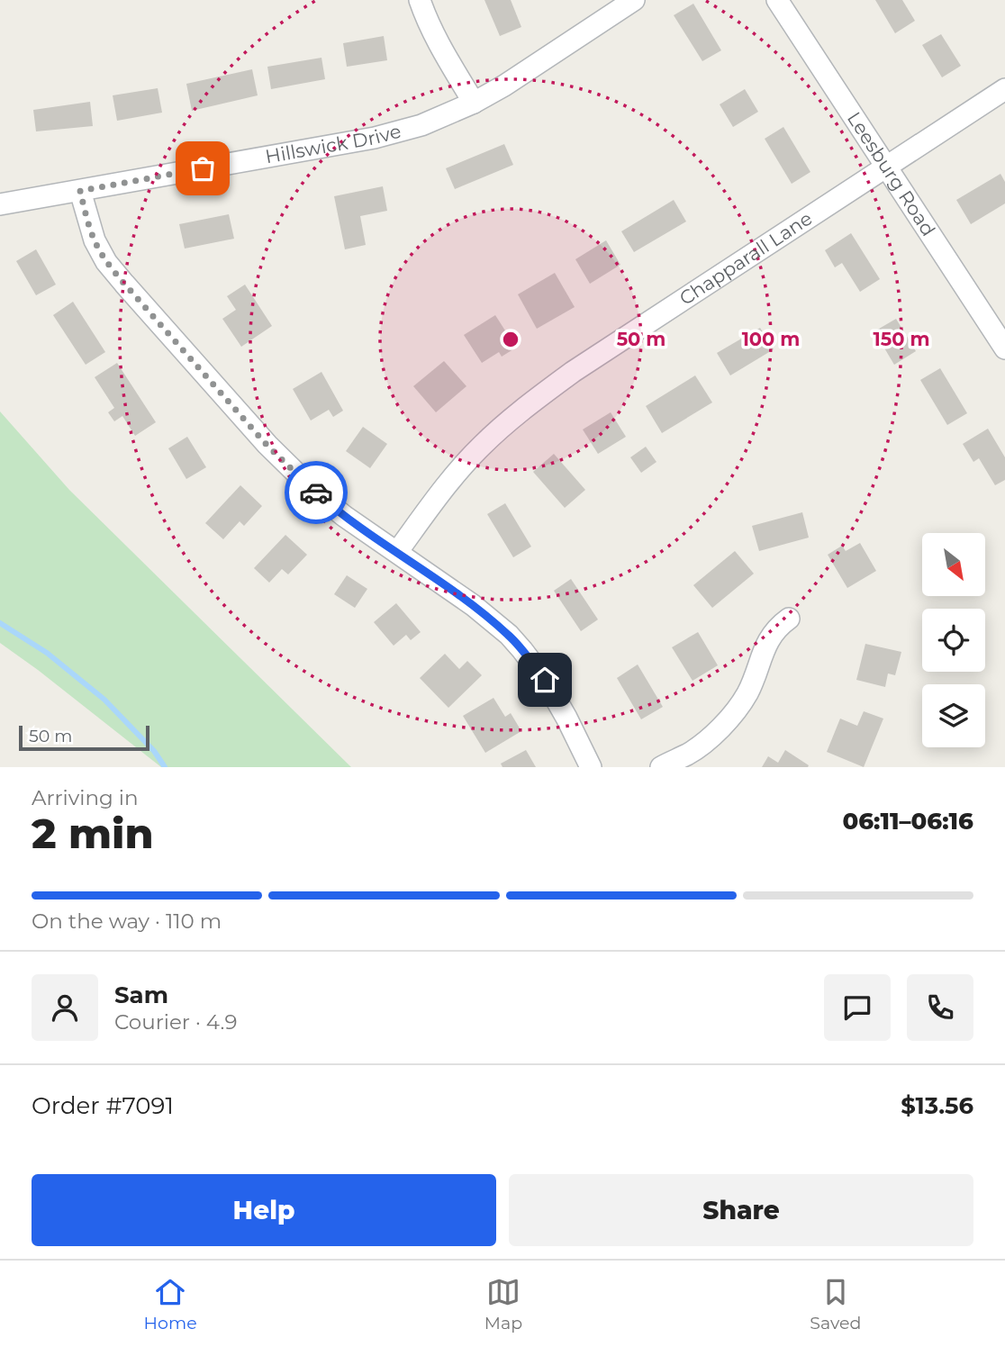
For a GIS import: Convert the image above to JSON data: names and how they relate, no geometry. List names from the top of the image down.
{
  "streets": {
    "street": ["Hillswick Drive", "Leesburg Road", "Chapparall Lane"]
  },
  "crossings": [
    ["Leesburg Road", "Chapparall Lane"]
  ],
  "scale_bar": "50 m",
  "north": "bottom right",
  "page": {
    "scale": "50 m",
    "heading": ["2 min", "Arriving in", "06:11–06:16"],
    "panel": [
      "Sam",
      "Courier · 4.9",
      "Order #7091",
      "$13.56"
    ],
    "bar": "On the way · 110 m",
    "buttons": ["Help", "Share"],
    "tabs": ["Home", "Map", "Saved"]
  },
  "rings": ["50 m", "100 m", "150 m"]
}
